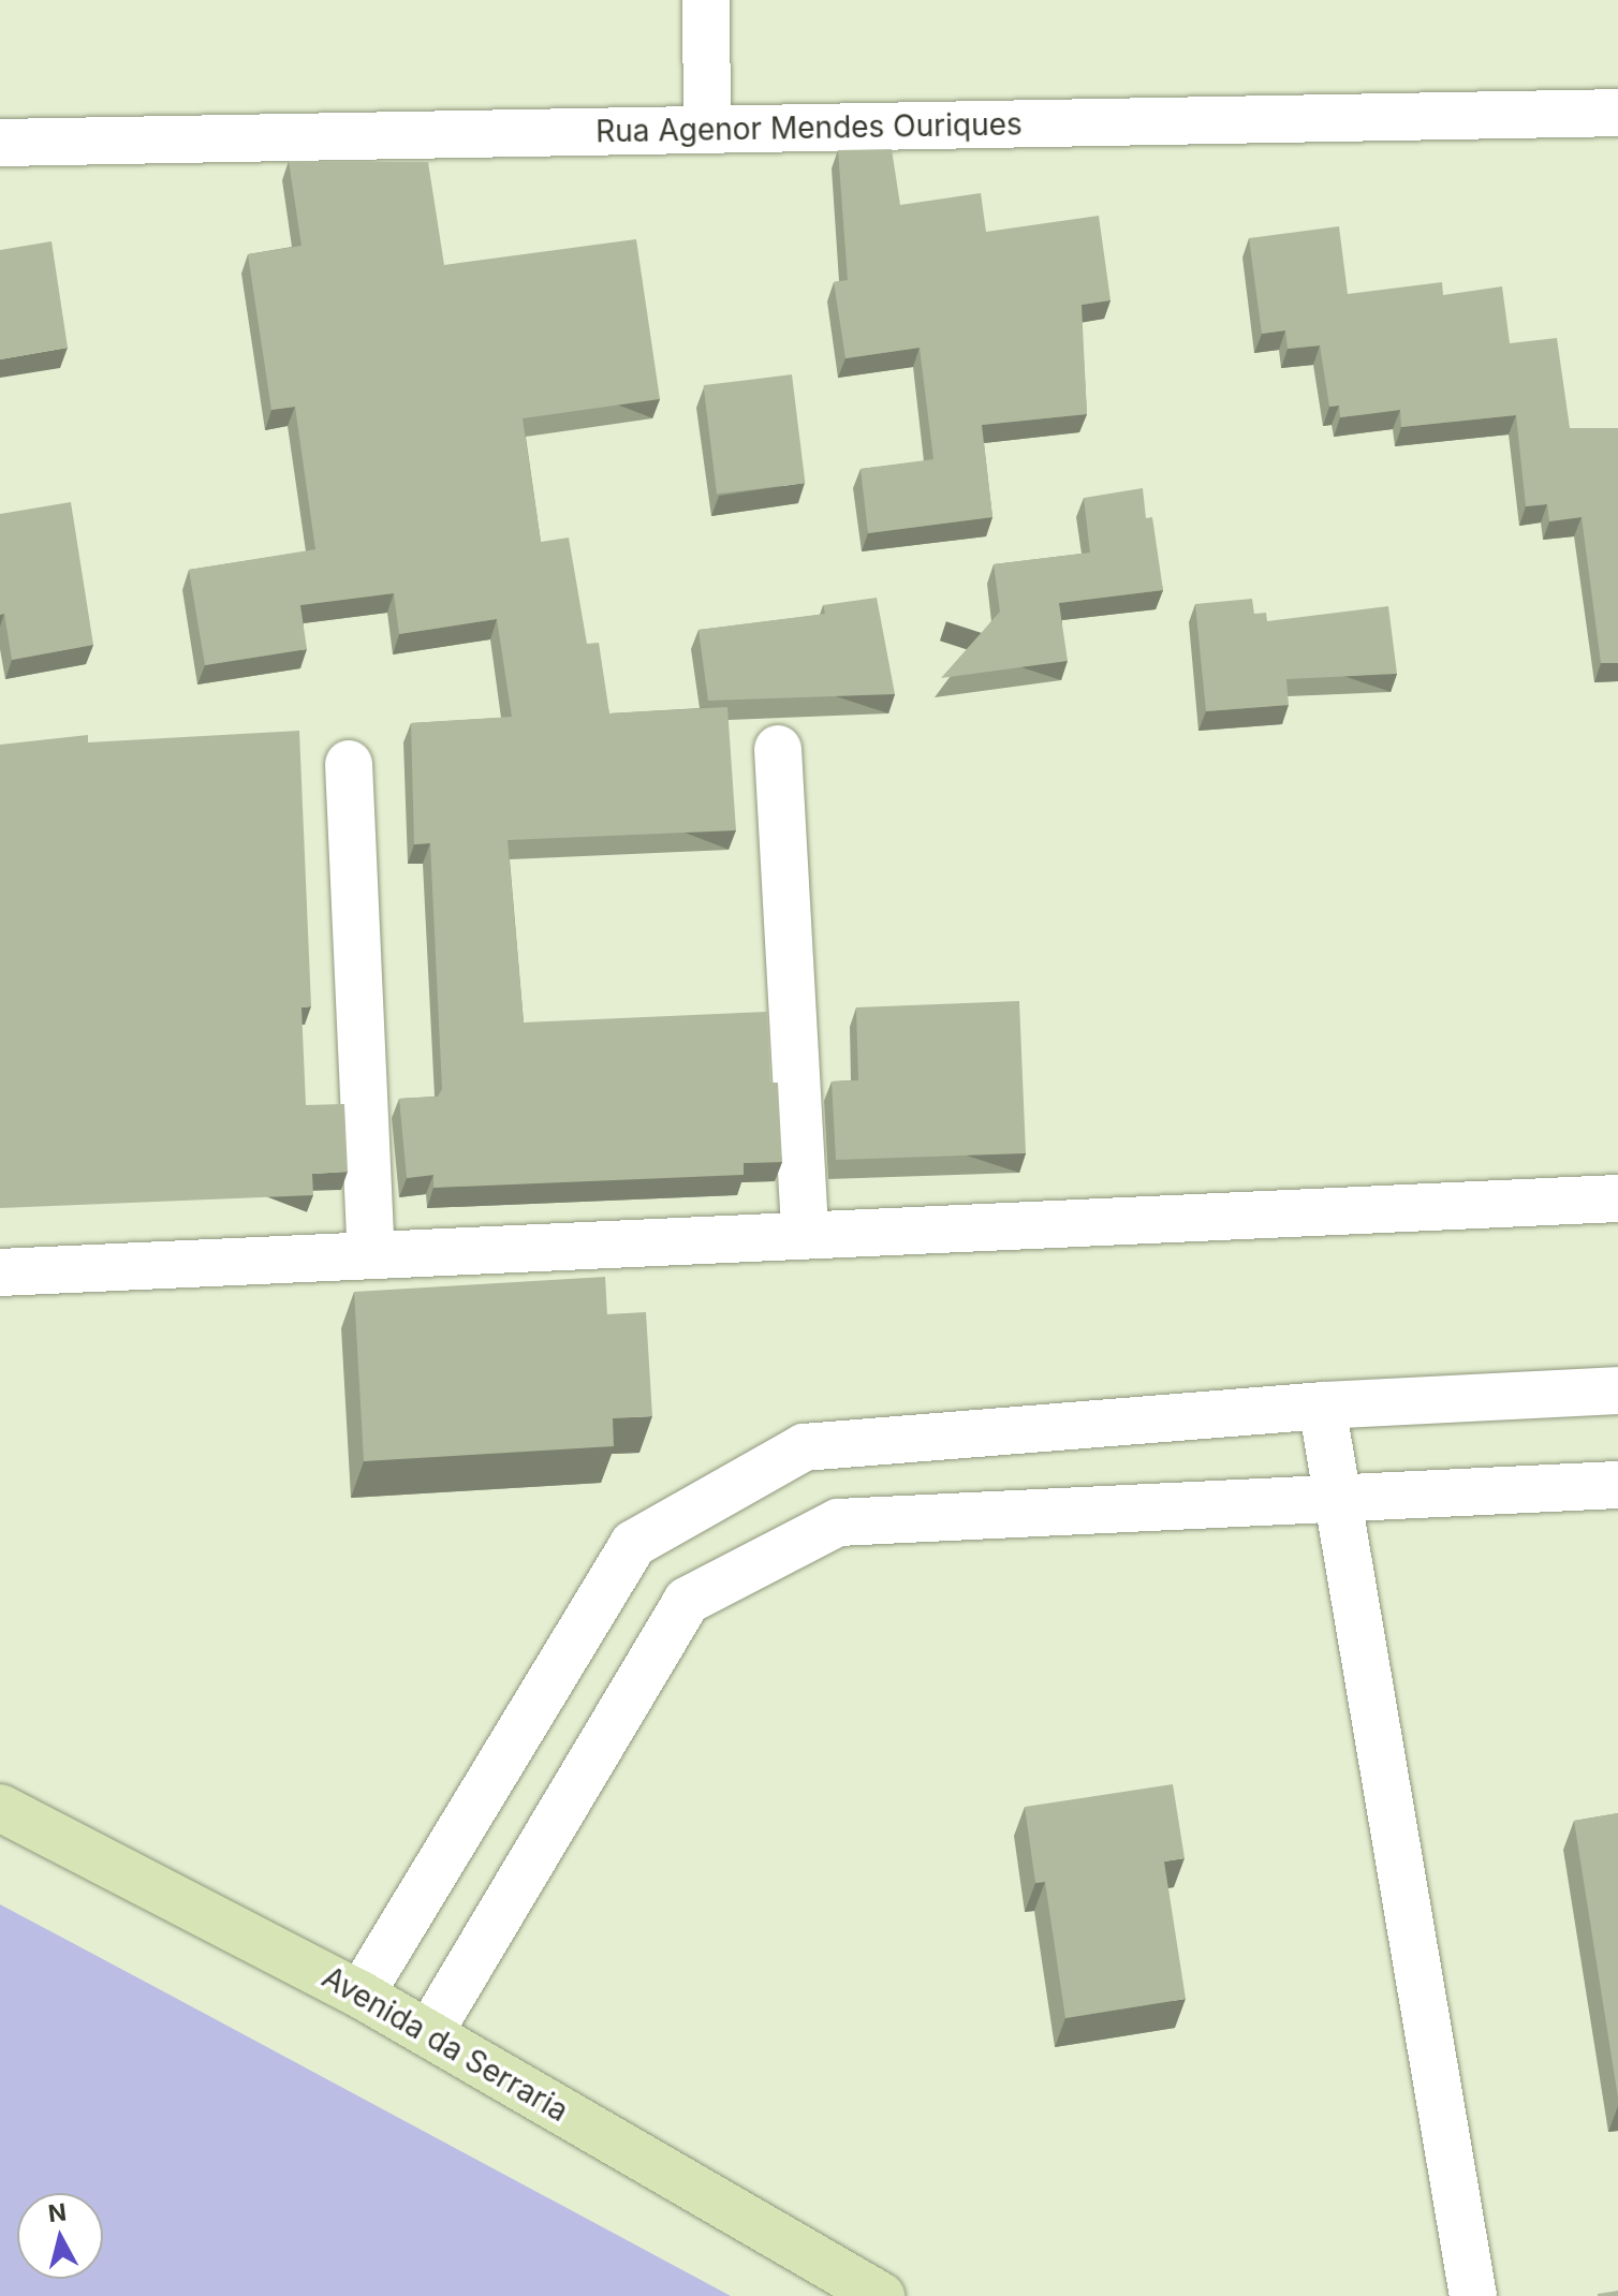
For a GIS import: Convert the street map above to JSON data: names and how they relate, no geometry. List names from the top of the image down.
{
  "streets": {
    "main road": ["Avenida da Serraria"],
    "street": ["Rua Agenor Mendes Ouriques"]
  },
  "north": "top"
}
